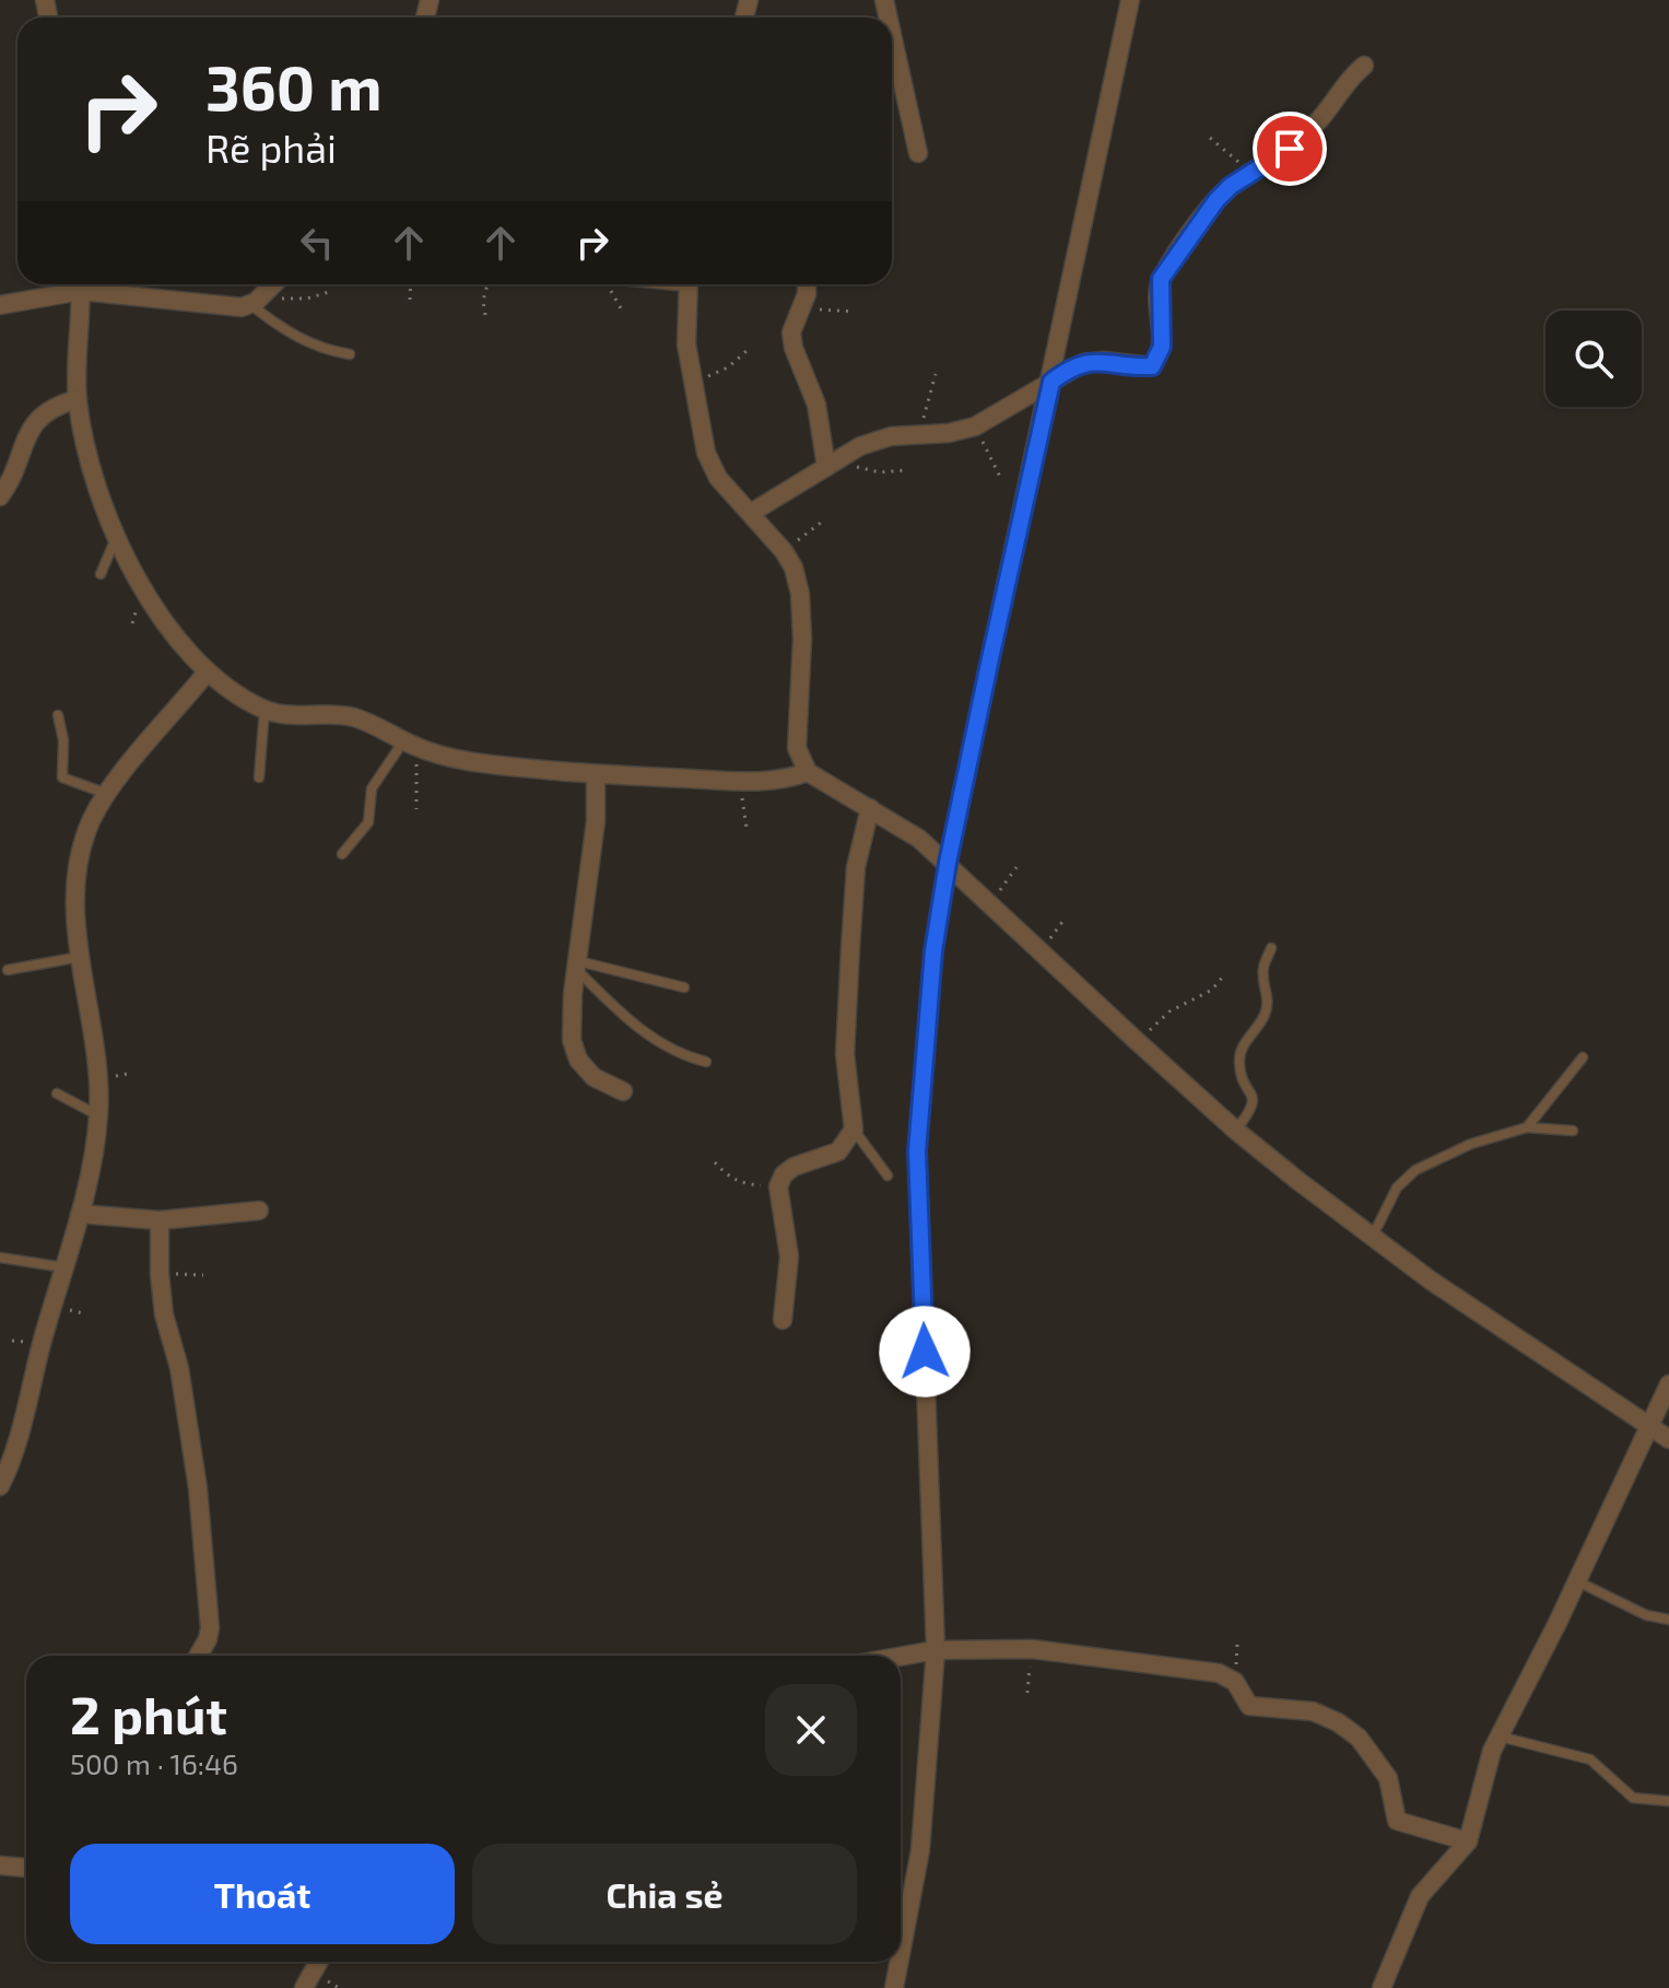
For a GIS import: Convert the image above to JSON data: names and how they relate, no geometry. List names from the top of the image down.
{
  "page": {
    "turn": ["360 m", "Rẽ phải"],
    "heading": ["2 phút", "500 m · 16:46"],
    "buttons": ["Thoát", "Chia sẻ"]
  }
}
